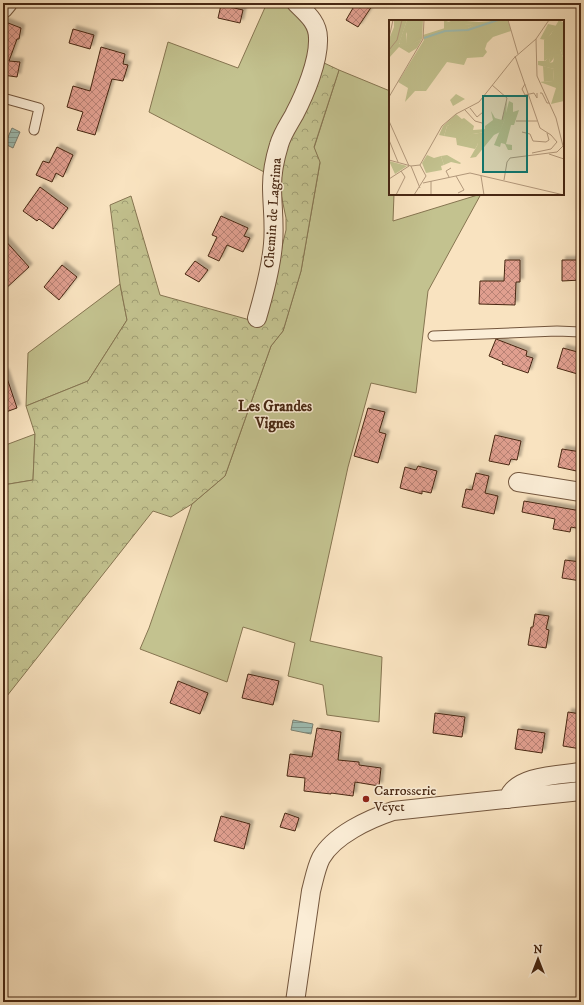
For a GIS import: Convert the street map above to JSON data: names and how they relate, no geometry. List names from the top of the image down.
{
  "streets": {
    "street": ["Chemin de Lagrima"]
  },
  "districts": ["Les Grandes Vignes"],
  "places": ["Carrosserie Veyet"],
  "north": "top"
}
